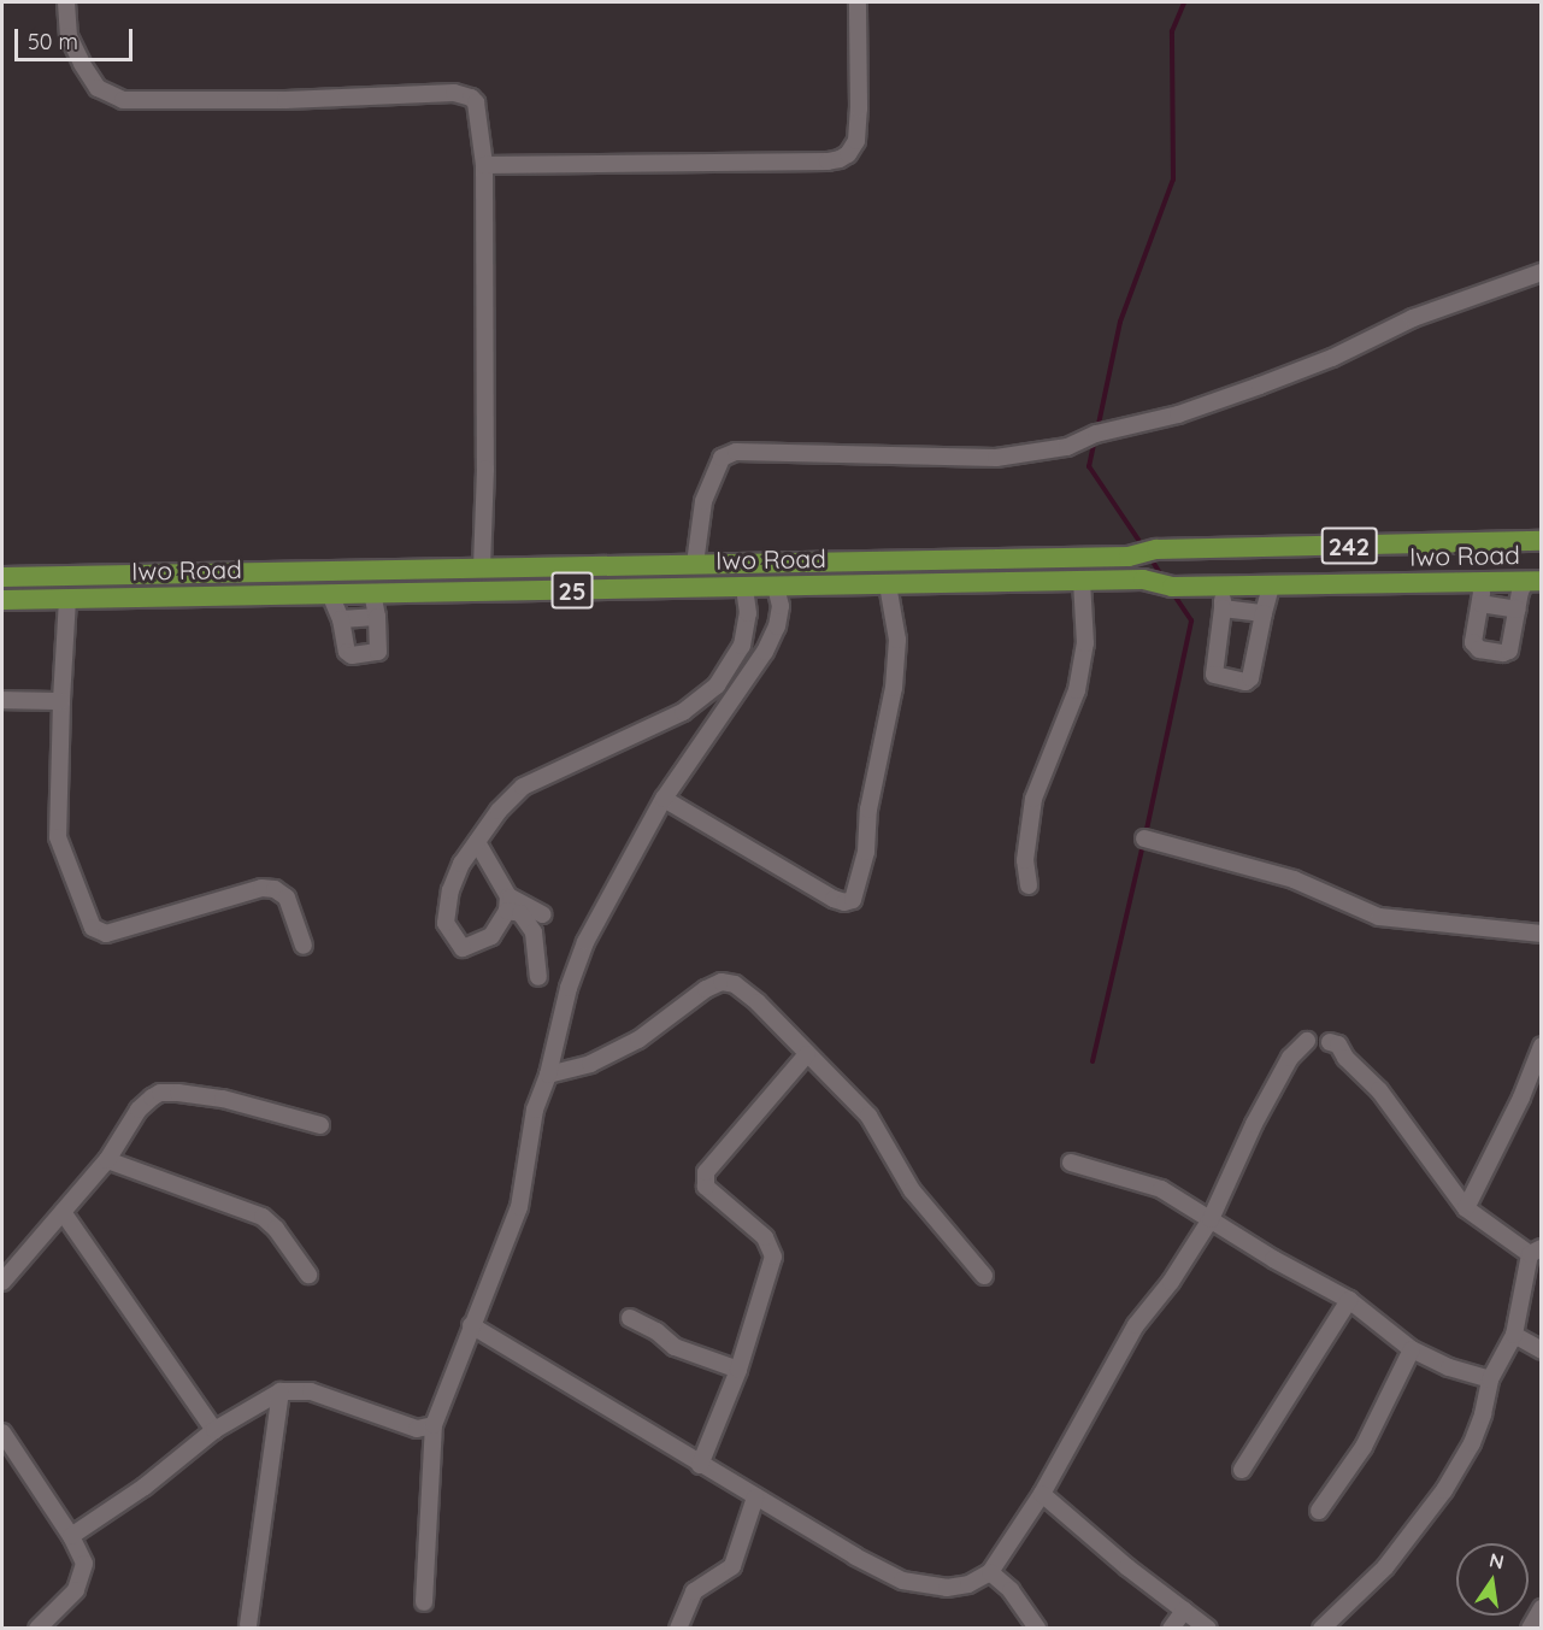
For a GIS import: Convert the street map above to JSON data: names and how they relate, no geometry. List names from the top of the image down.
{
  "streets": {
    "main road": ["242", "Iwo Road", "25"]
  },
  "scale_bar": "50 m",
  "north": "top"
}
